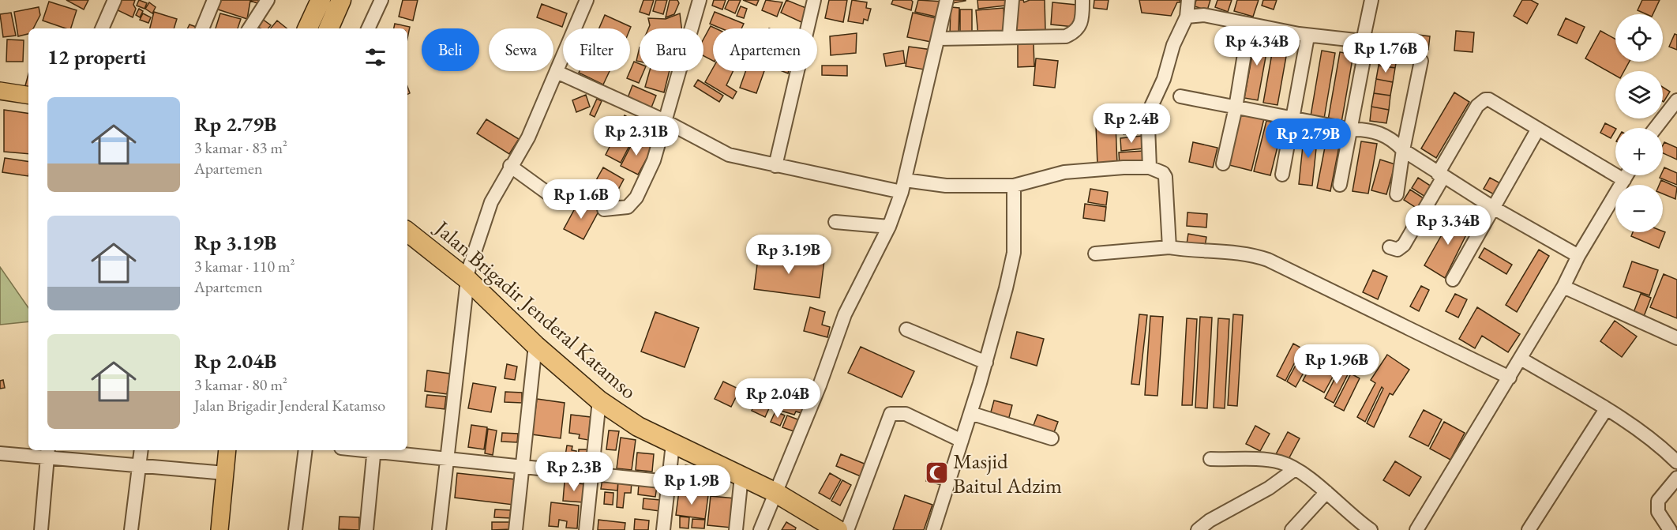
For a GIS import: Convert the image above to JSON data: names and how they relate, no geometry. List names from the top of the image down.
{
  "streets": {
    "highway": ["Jalan Brigadir Jenderal Katamso"]
  },
  "places": {
    "mosque": ["Masjid Baitul Adzim"]
  },
  "page": {
    "map_buttons": ["+", "−"],
    "price": [
      "Rp 4.34B",
      "Rp 1.76B",
      "Rp 2.4B",
      "Rp 2.31B",
      "Rp 2.79B",
      "Rp 1.6B",
      "Rp 3.34B",
      "Rp 3.19B",
      "Rp 1.96B",
      "Rp 2.04B",
      "Rp 2.3B",
      "Rp 1.9B"
    ],
    "chip": [
      "Beli",
      "Sewa",
      "Filter",
      "Baru",
      "Apartemen"
    ],
    "heading": "12 properti",
    "list": [
      {
        "name": "Rp 2.79B",
        "note": "3 kamar · 83 m² · Apartemen"
      },
      {
        "name": "Rp 3.19B",
        "note": "3 kamar · 110 m² · Apartemen"
      },
      {
        "name": "Rp 2.04B",
        "note": "3 kamar · 80 m² · Jalan Brigadir Jenderal Katamso"
      }
    ]
  }
}
